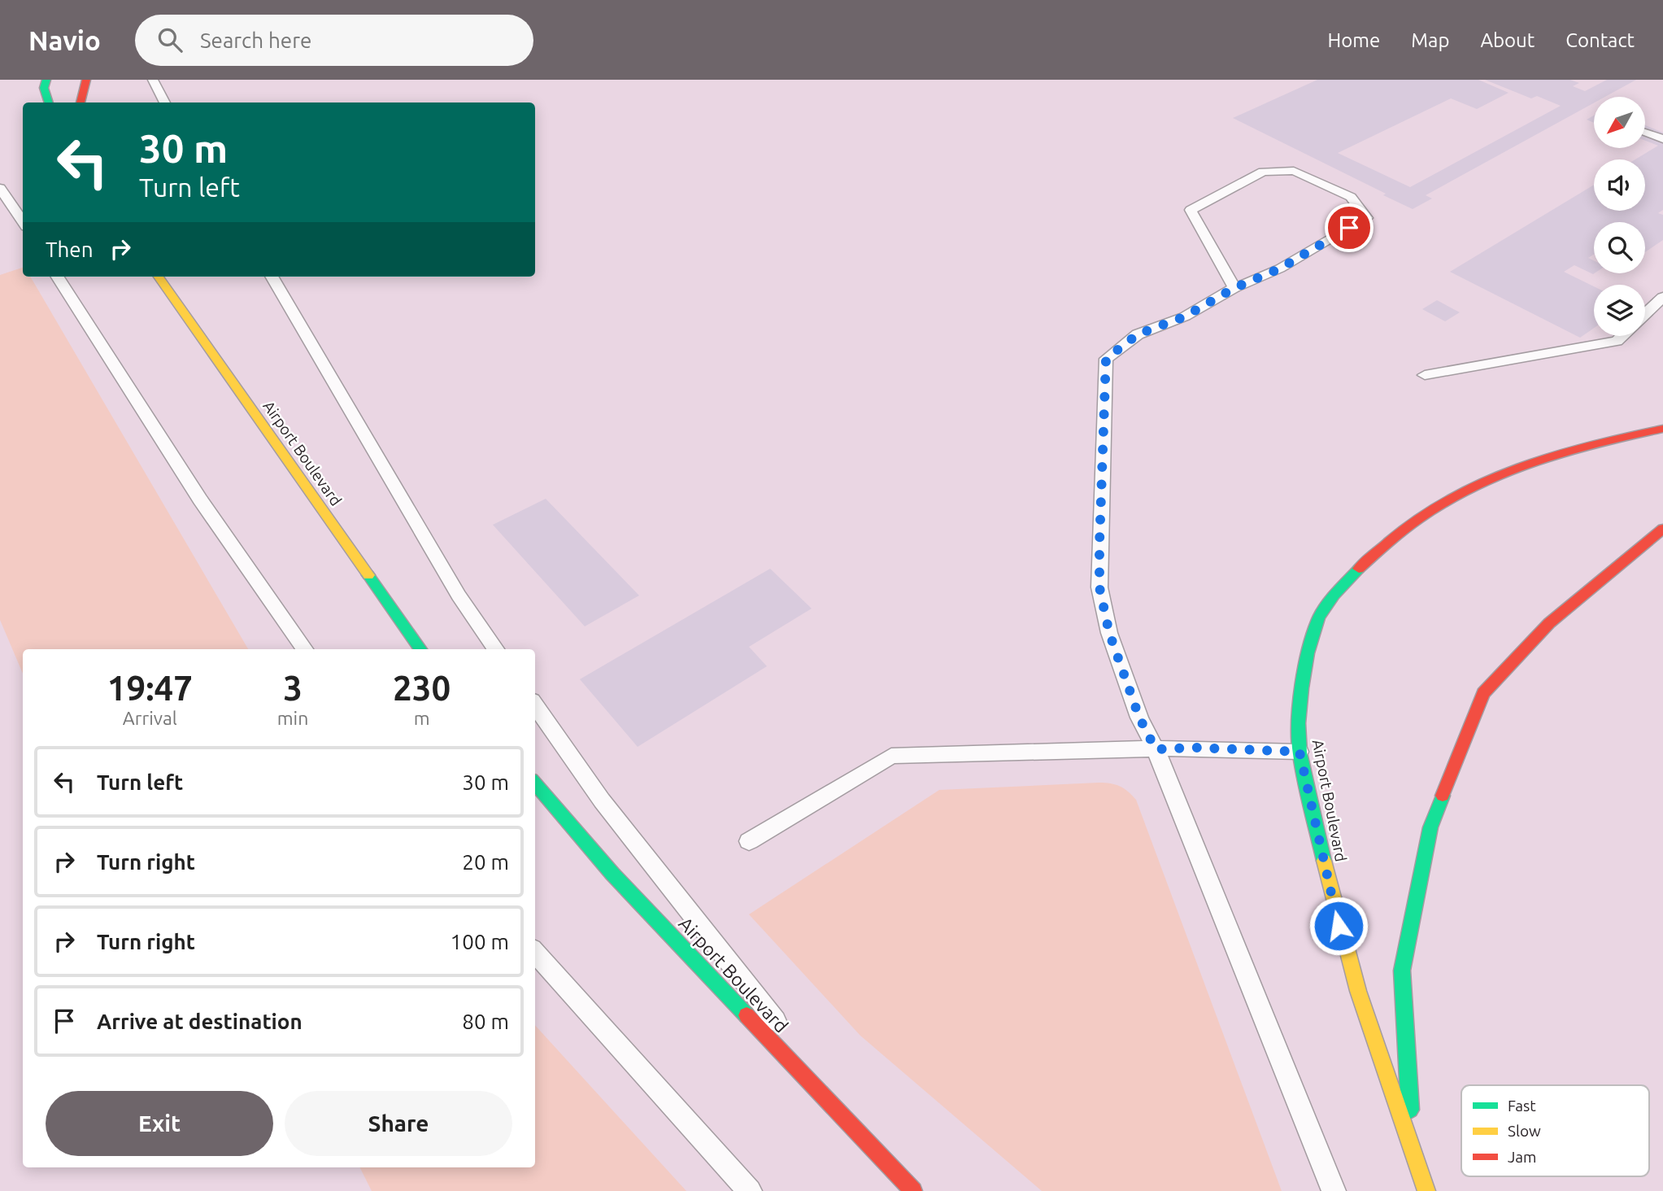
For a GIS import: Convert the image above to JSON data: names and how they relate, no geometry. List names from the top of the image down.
{
  "streets": {
    "street": ["Airport Boulevard"]
  },
  "legend": ["Fast", "Slow", "Jam"],
  "north": "bottom left",
  "page": {
    "header": "Navio",
    "search": "Search here",
    "nav": [
      "Home",
      "Map",
      "About",
      "Contact"
    ],
    "turn": ["30 m", "Turn left"],
    "then": "Then",
    "eta": [
      "19:47",
      "Arrival",
      "3",
      "min",
      "230",
      "m"
    ],
    "list": [
      {
        "name": "Turn left",
        "value": "30 m"
      },
      {
        "name": "Turn right",
        "value": "20 m"
      },
      {
        "name": "Turn right",
        "value": "100 m"
      },
      {
        "name": "Arrive at destination",
        "value": "80 m"
      }
    ],
    "buttons": ["Exit", "Share"]
  }
}
